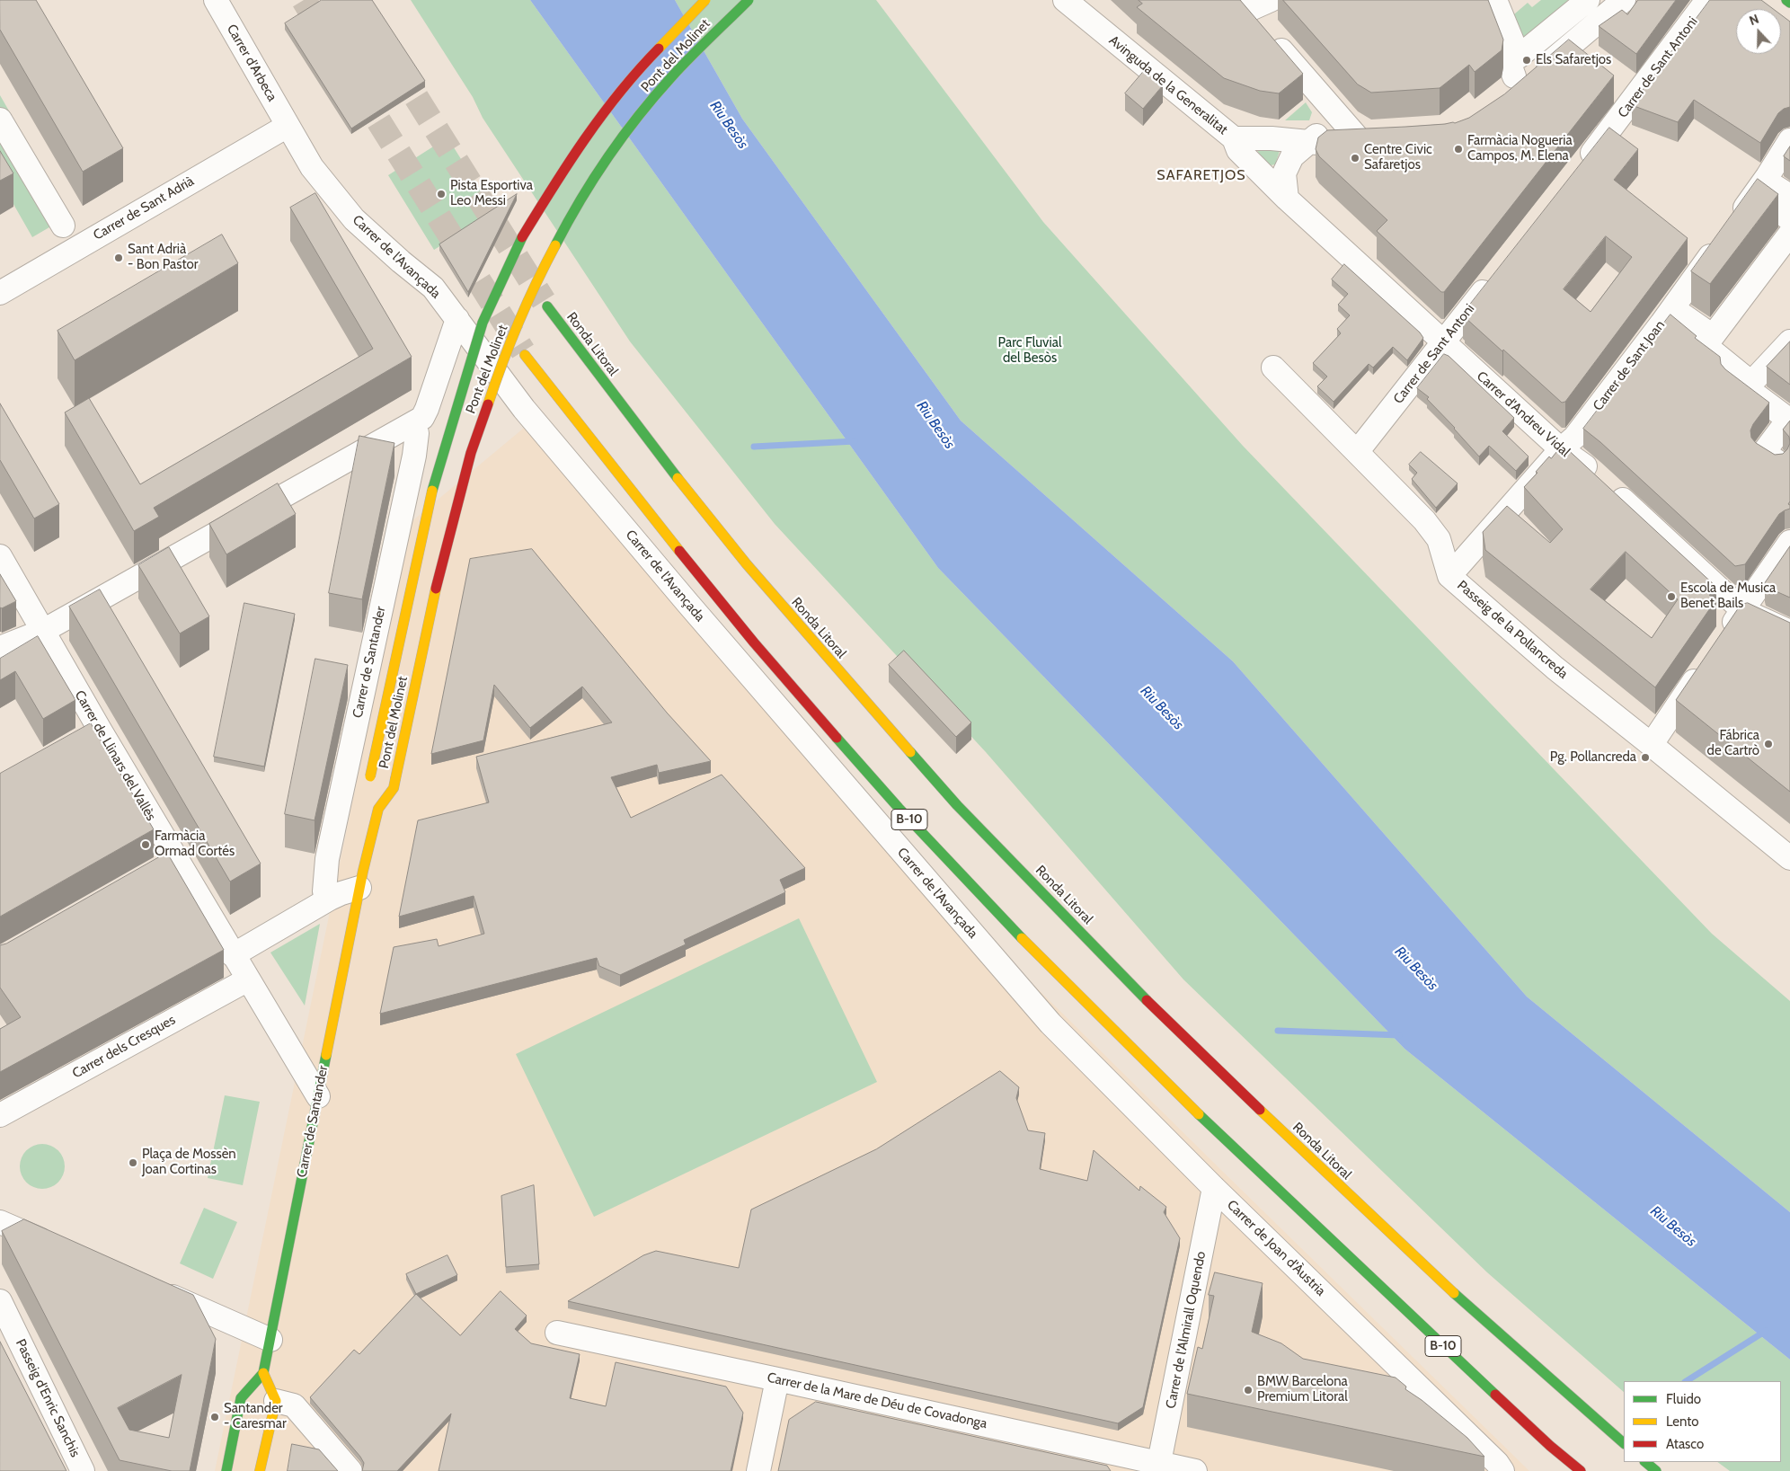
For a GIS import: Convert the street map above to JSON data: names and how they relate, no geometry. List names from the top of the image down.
{
  "streets": {
    "main road": [
      "Pont del Molinet",
      "Ronda Litoral",
      "Carrer de Santander",
      "B-10"
    ],
    "street": [
      "Carrer d'Arbeca",
      "Carrer de Sant Antoni",
      "Avinguda de la Generalitat",
      "Carrer de Sant Adrià",
      "Carrer de l'Avançada",
      "Carrer de Sant Joan",
      "Carrer d'Andreu Vidal",
      "Passeig de la Pollancreda",
      "Carrer de Llinars del Vallès",
      "Carrer dels Cresques",
      "Carrer de Joan d'Àustria",
      "Carrer de l'Almirall Oquendo",
      "Passeig d'Enric Sanchis",
      "Carrer de la Mare de Déu de Covadonga"
    ]
  },
  "crossings": [
    ["Pont del Molinet", "Carrer de Santander"],
    ["Carrer d'Arbeca", "Carrer de Sant Adrià"],
    ["Carrer d'Arbeca", "Carrer de l'Avançada"],
    ["Carrer de Sant Antoni", "Carrer d'Andreu Vidal"],
    ["Carrer de Sant Antoni", "Passeig de la Pollancreda"],
    ["Avinguda de la Generalitat", "Carrer d'Andreu Vidal"],
    ["Carrer de Sant Adrià", "Carrer de l'Avançada"],
    ["Carrer de l'Avançada", "Carrer de Joan d'Àustria"],
    ["Carrer de Sant Joan", "Carrer d'Andreu Vidal"],
    ["Carrer de Sant Joan", "Passeig de la Pollancreda"],
    ["Carrer de Santander", "Carrer de Llinars del Vallès"],
    ["Carrer de Llinars del Vallès", "Carrer dels Cresques"],
    ["Carrer de Joan d'Àustria", "Carrer de l'Almirall Oquendo"],
    ["Carrer de l'Almirall Oquendo", "Carrer de la Mare de Déu de Covadonga"]
  ],
  "districts": ["SAFARETJOS"],
  "water": ["Riu Besòs"],
  "parks": ["Parc Fluvial del Besòs"],
  "places": [
    "Els Safaretjos",
    "Farmàcia Nogueria Campos, M. Elena",
    "Centre Civic Safaretjos",
    "Pista Esportiva Leo Messi",
    "Sant Adrià - Bon Pastor",
    "Escola de Musica Benet Bails",
    "Fábrica de Cartrò",
    "Pg. Pollancreda",
    "Farmàcia Ormad Cortés",
    "Plaça de Mossèn Joan Cortinas",
    "BMW Barcelona Premium Litoral",
    "Santander - Caresmar"
  ],
  "legend": ["Fluido", "Lento", "Atasco"],
  "north": "top"
}
